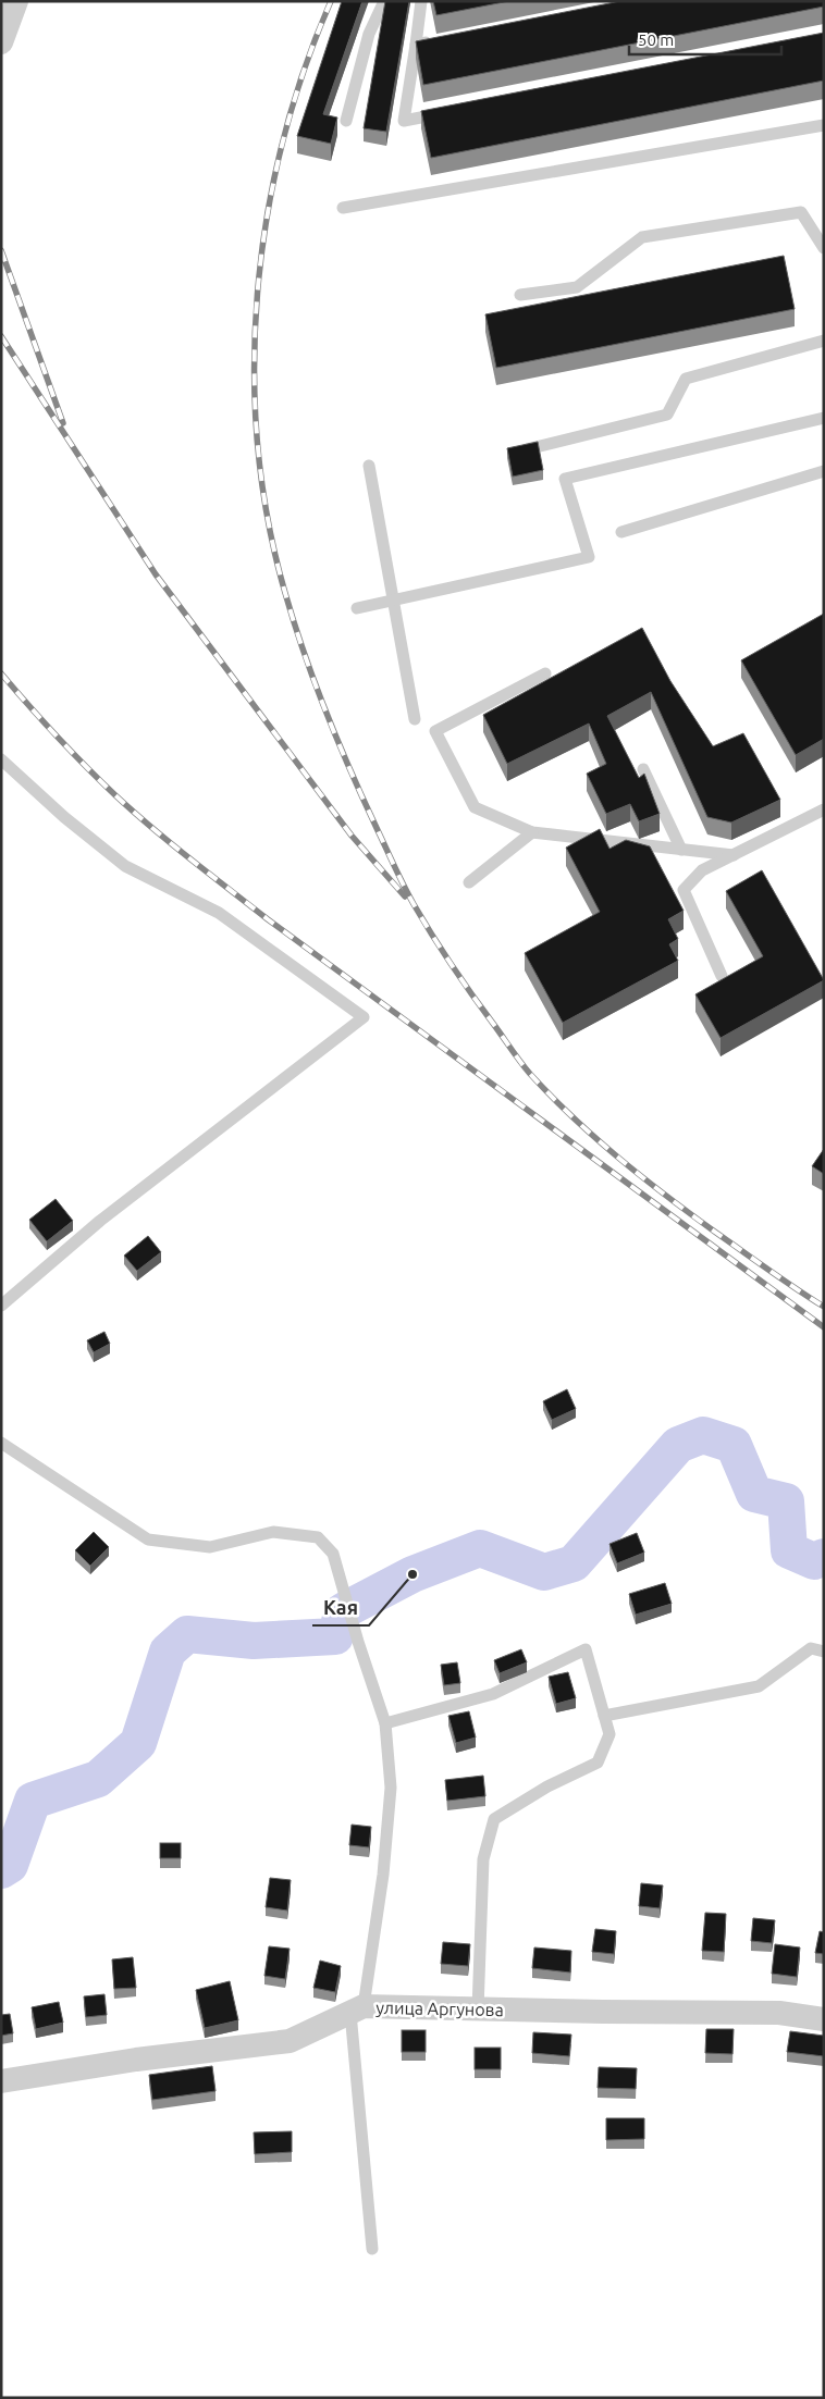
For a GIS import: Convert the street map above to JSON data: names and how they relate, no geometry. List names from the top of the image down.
{
  "streets": {
    "street": ["улица Аргунова"]
  },
  "places": ["Кая"],
  "scale_bar": "50 m"
}
